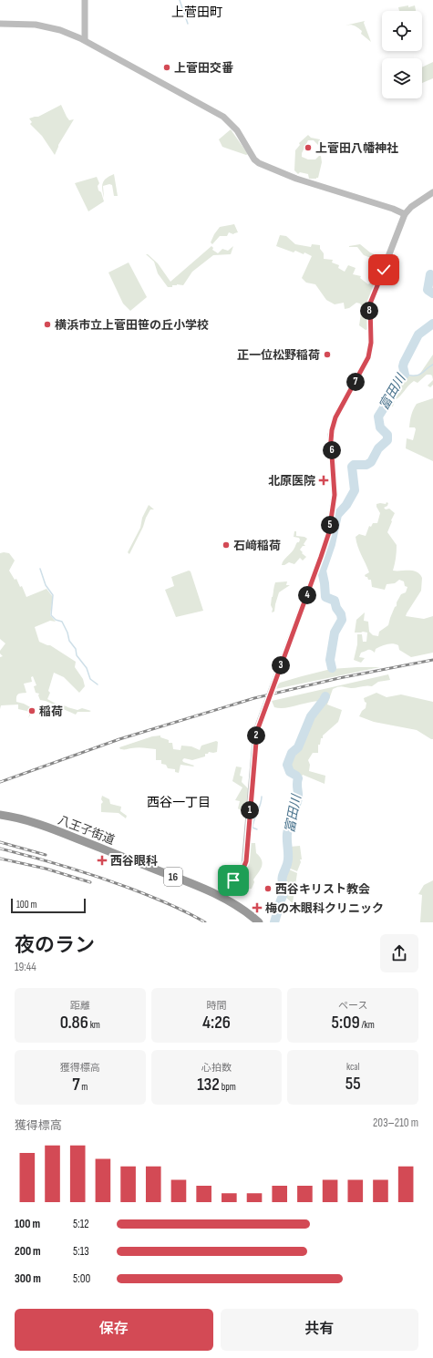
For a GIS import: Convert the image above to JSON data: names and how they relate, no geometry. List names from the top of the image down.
{
  "streets": {
    "highway": ["八王子街道", "16"]
  },
  "districts": ["上菅田町", "西谷一丁目"],
  "water": ["富田川"],
  "places": {
    "other": [
      "上菅田交番",
      "上菅田八幡神社",
      "横浜市立上菅田笹の丘小学校",
      "正一位松野稲荷",
      "石﨑稲荷",
      "稲荷",
      "西谷キリスト教会"
    ],
    "health": ["北原医院", "西谷眼科", "梅の木眼科クリニック"]
  },
  "scale_bar": "100 m",
  "page": {
    "pins": [
      "8",
      "7",
      "6",
      "5",
      "4",
      "3",
      "2",
      "1"
    ],
    "scale": "100 m",
    "heading": ["夜のラン", "19:44"],
    "stats": [
      ["距離", "0.86 km"],
      ["時間", "4:26"],
      ["ペース", "5:09 /km"],
      ["獲得標高", "7 m"],
      ["心拍数", "132 bpm"],
      ["kcal", "55"]
    ],
    "chart": ["獲得標高", "203–210 m"],
    "list": [
      {
        "name": "100 m",
        "note": "5:12"
      },
      {
        "name": "200 m",
        "note": "5:13"
      },
      {
        "name": "300 m",
        "note": "5:00"
      }
    ],
    "buttons": ["保存", "共有"]
  }
}
